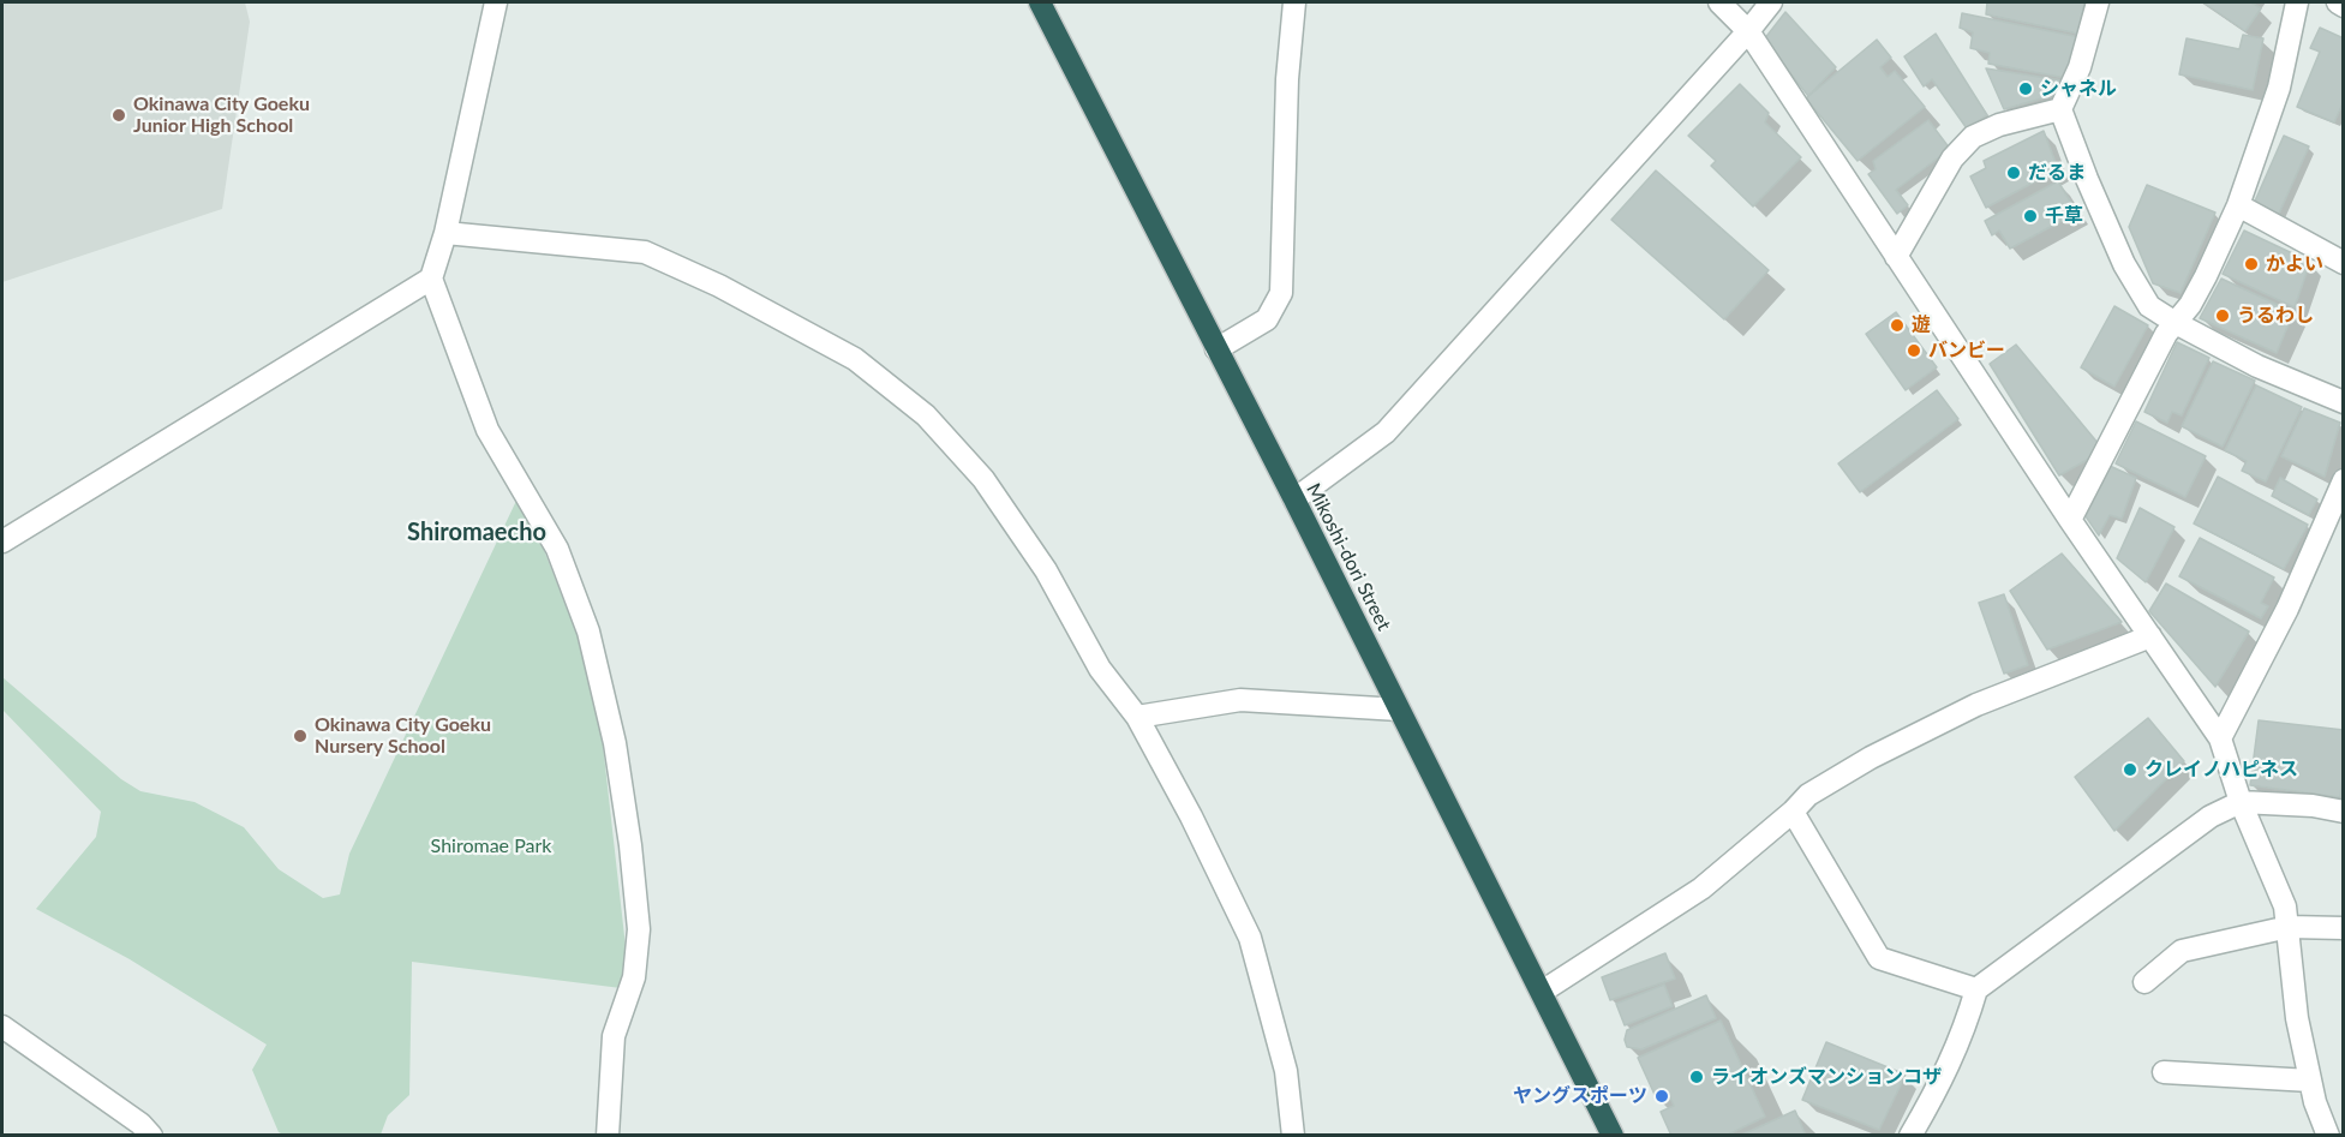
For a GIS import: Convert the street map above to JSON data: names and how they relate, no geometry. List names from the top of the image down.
{
  "streets": {
    "highway": ["Mikoshi-dori Street"]
  },
  "districts": ["Shiromaecho"],
  "parks": ["Shiromae Park"],
  "places": [
    "シャネル",
    "Okinawa City Goeku Junior High School",
    "だるま",
    "千草",
    "かよい",
    "うるわし",
    "遊",
    "バンビー",
    "Okinawa City Goeku Nursery School",
    "クレイノハピネス",
    "ライオンズマンションコザ",
    "ヤングスポーツ"
  ]
}
